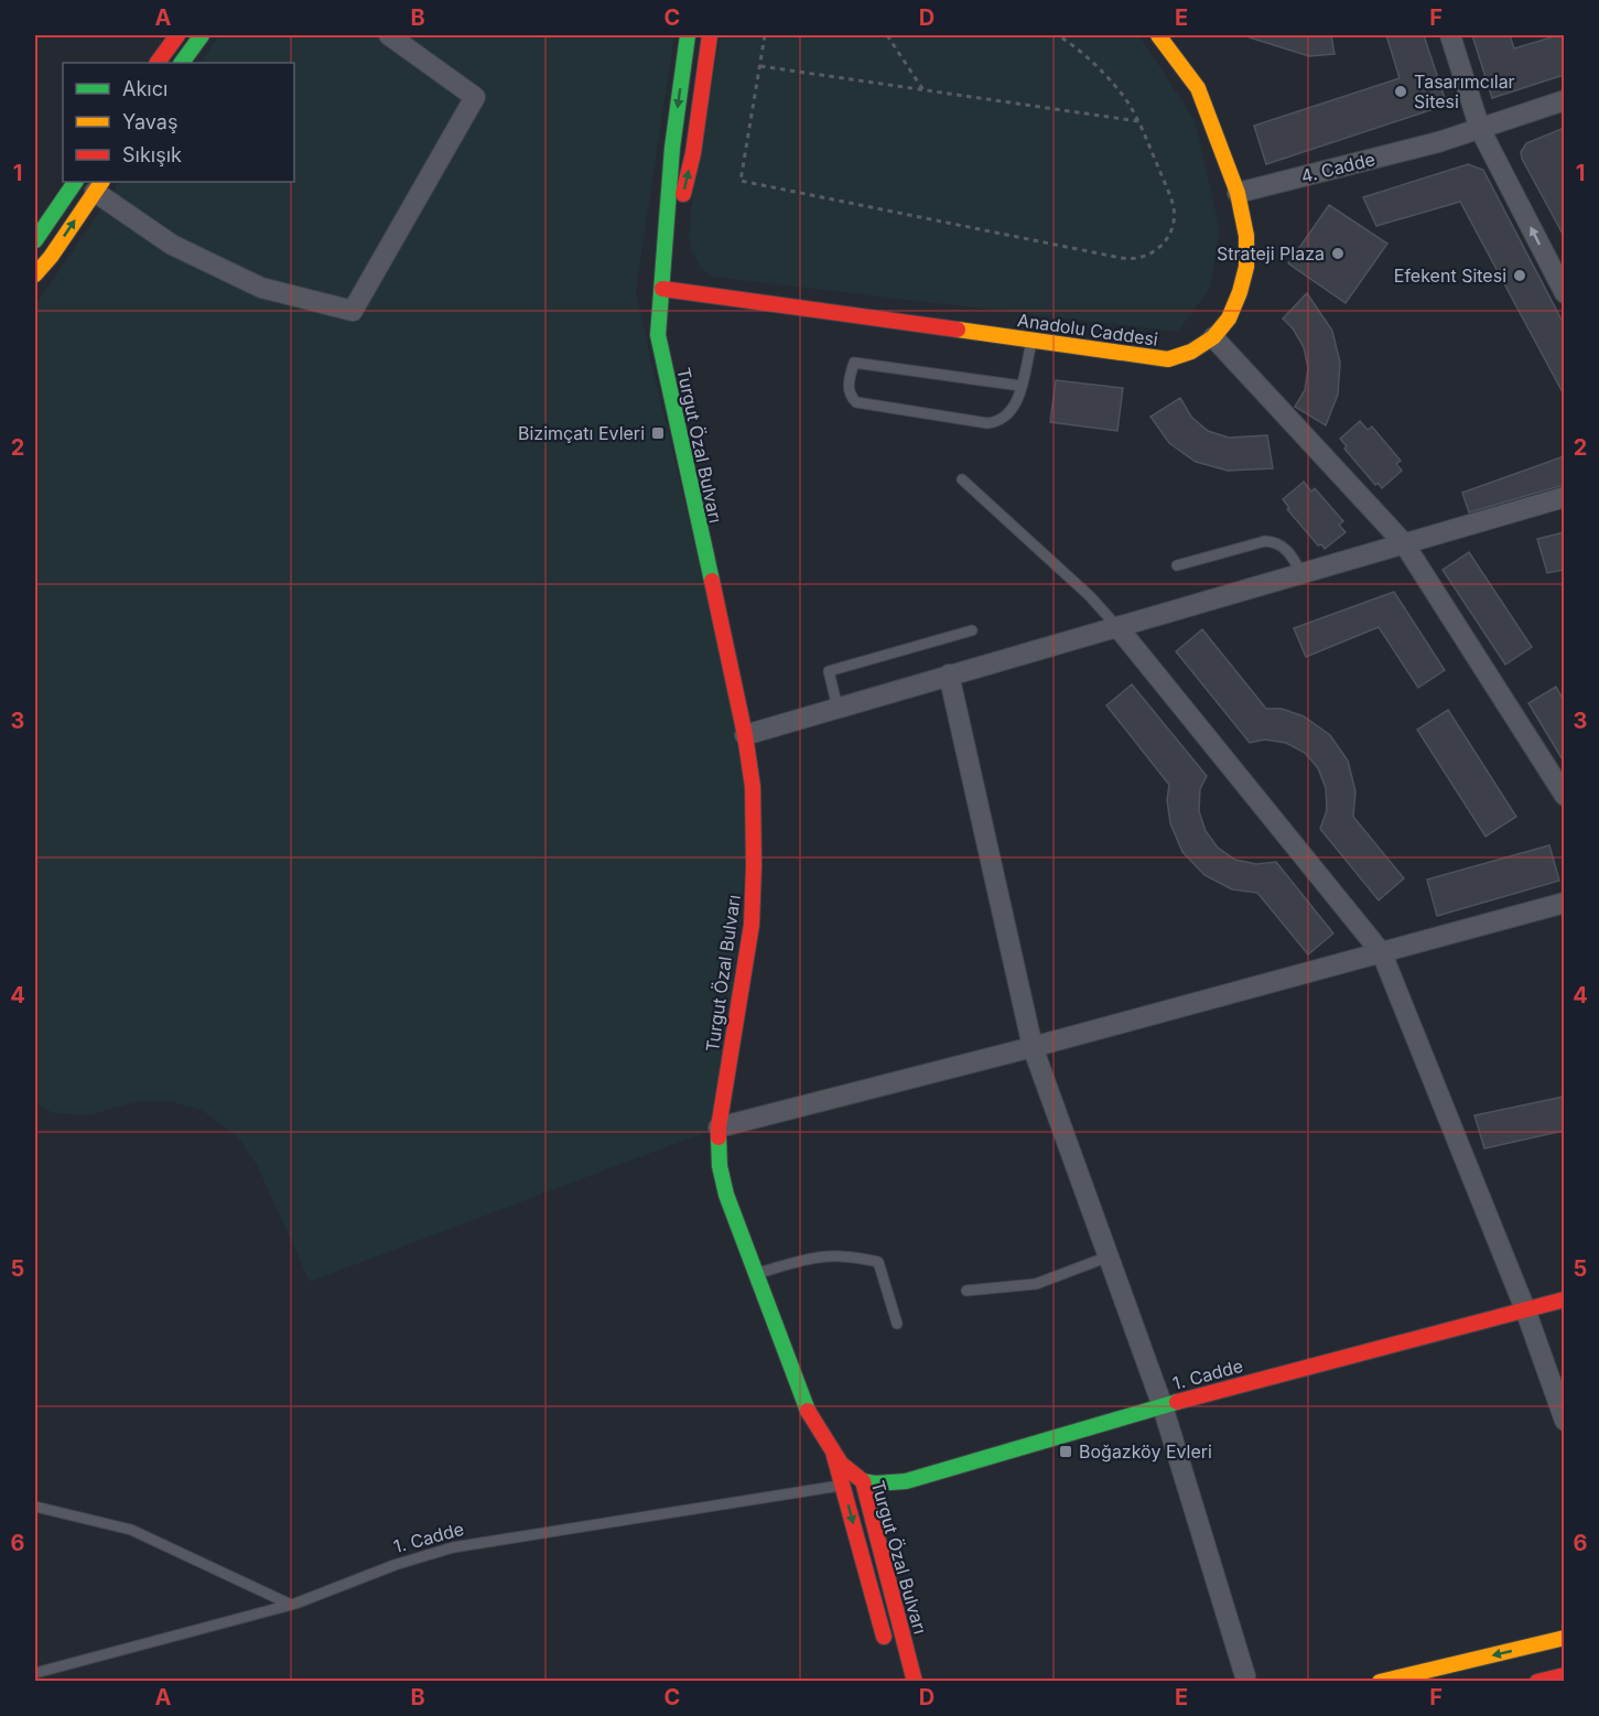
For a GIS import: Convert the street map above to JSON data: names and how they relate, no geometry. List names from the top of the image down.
{
  "streets": {
    "street": [
      "4. Cadde",
      "Anadolu Caddesi",
      "Turgut Özal Bulvarı",
      "1. Cadde"
    ]
  },
  "crossings": [
    ["4. Cadde", "Anadolu Caddesi"],
    ["Anadolu Caddesi", "Turgut Özal Bulvarı"],
    ["Turgut Özal Bulvarı", "1. Cadde"]
  ],
  "places": {
    "other": ["Tasarımcılar Sitesi", "Strateji Plaza", "Efekent Sitesi"],
    "transit": ["Bizimçatı Evleri", "Boğazköy Evleri"]
  },
  "legend": ["Akıcı", "Yavaş", "Sıkışık"],
  "grid": {
    "columns": [
      "A",
      "B",
      "C",
      "D",
      "E",
      "F"
    ],
    "rows": [
      "1",
      "2",
      "3",
      "4",
      "5",
      "6"
    ]
  }
}
